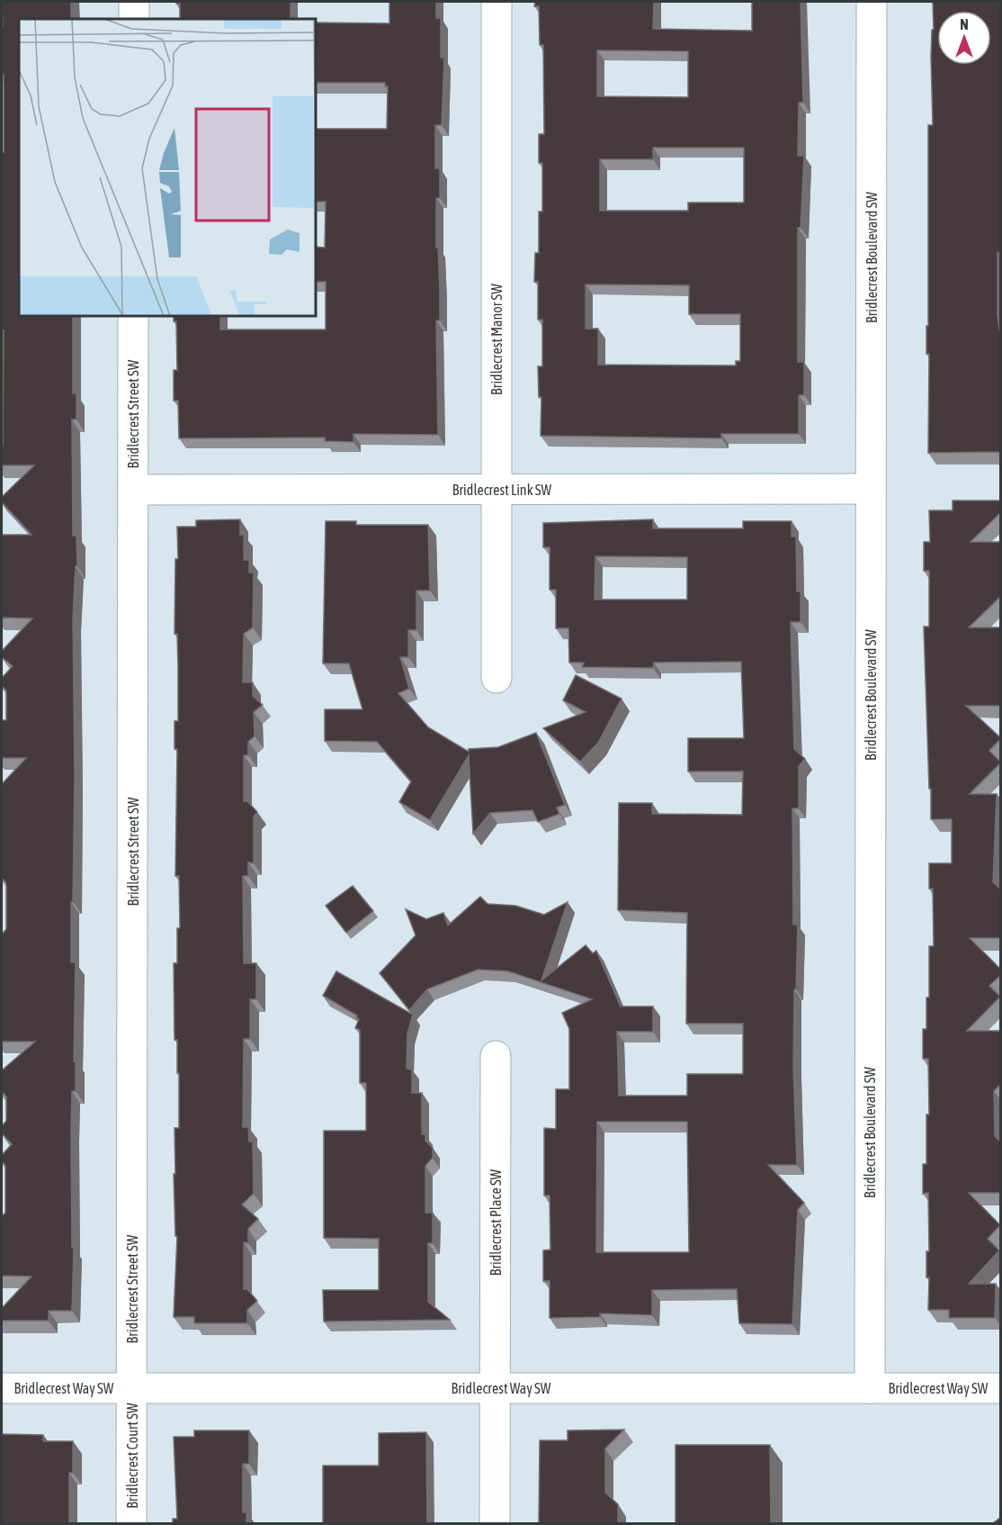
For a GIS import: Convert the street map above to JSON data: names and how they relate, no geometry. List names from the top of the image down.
{
  "streets": {
    "street": [
      "Bridlecrest Boulevard SW",
      "Bridlecrest Manor SW",
      "Bridlecrest Street SW",
      "Bridlecrest Link SW",
      "Bridlecrest Place SW",
      "Bridlecrest Way SW",
      "Bridlecrest Court SW"
    ]
  },
  "crossings": [
    ["Bridlecrest Boulevard SW", "Bridlecrest Link SW"],
    ["Bridlecrest Boulevard SW", "Bridlecrest Way SW"],
    ["Bridlecrest Manor SW", "Bridlecrest Link SW"],
    ["Bridlecrest Street SW", "Bridlecrest Link SW"],
    ["Bridlecrest Street SW", "Bridlecrest Way SW"],
    ["Bridlecrest Street SW", "Bridlecrest Court SW"],
    ["Bridlecrest Place SW", "Bridlecrest Way SW"],
    ["Bridlecrest Way SW", "Bridlecrest Court SW"]
  ],
  "north": "top"
}
